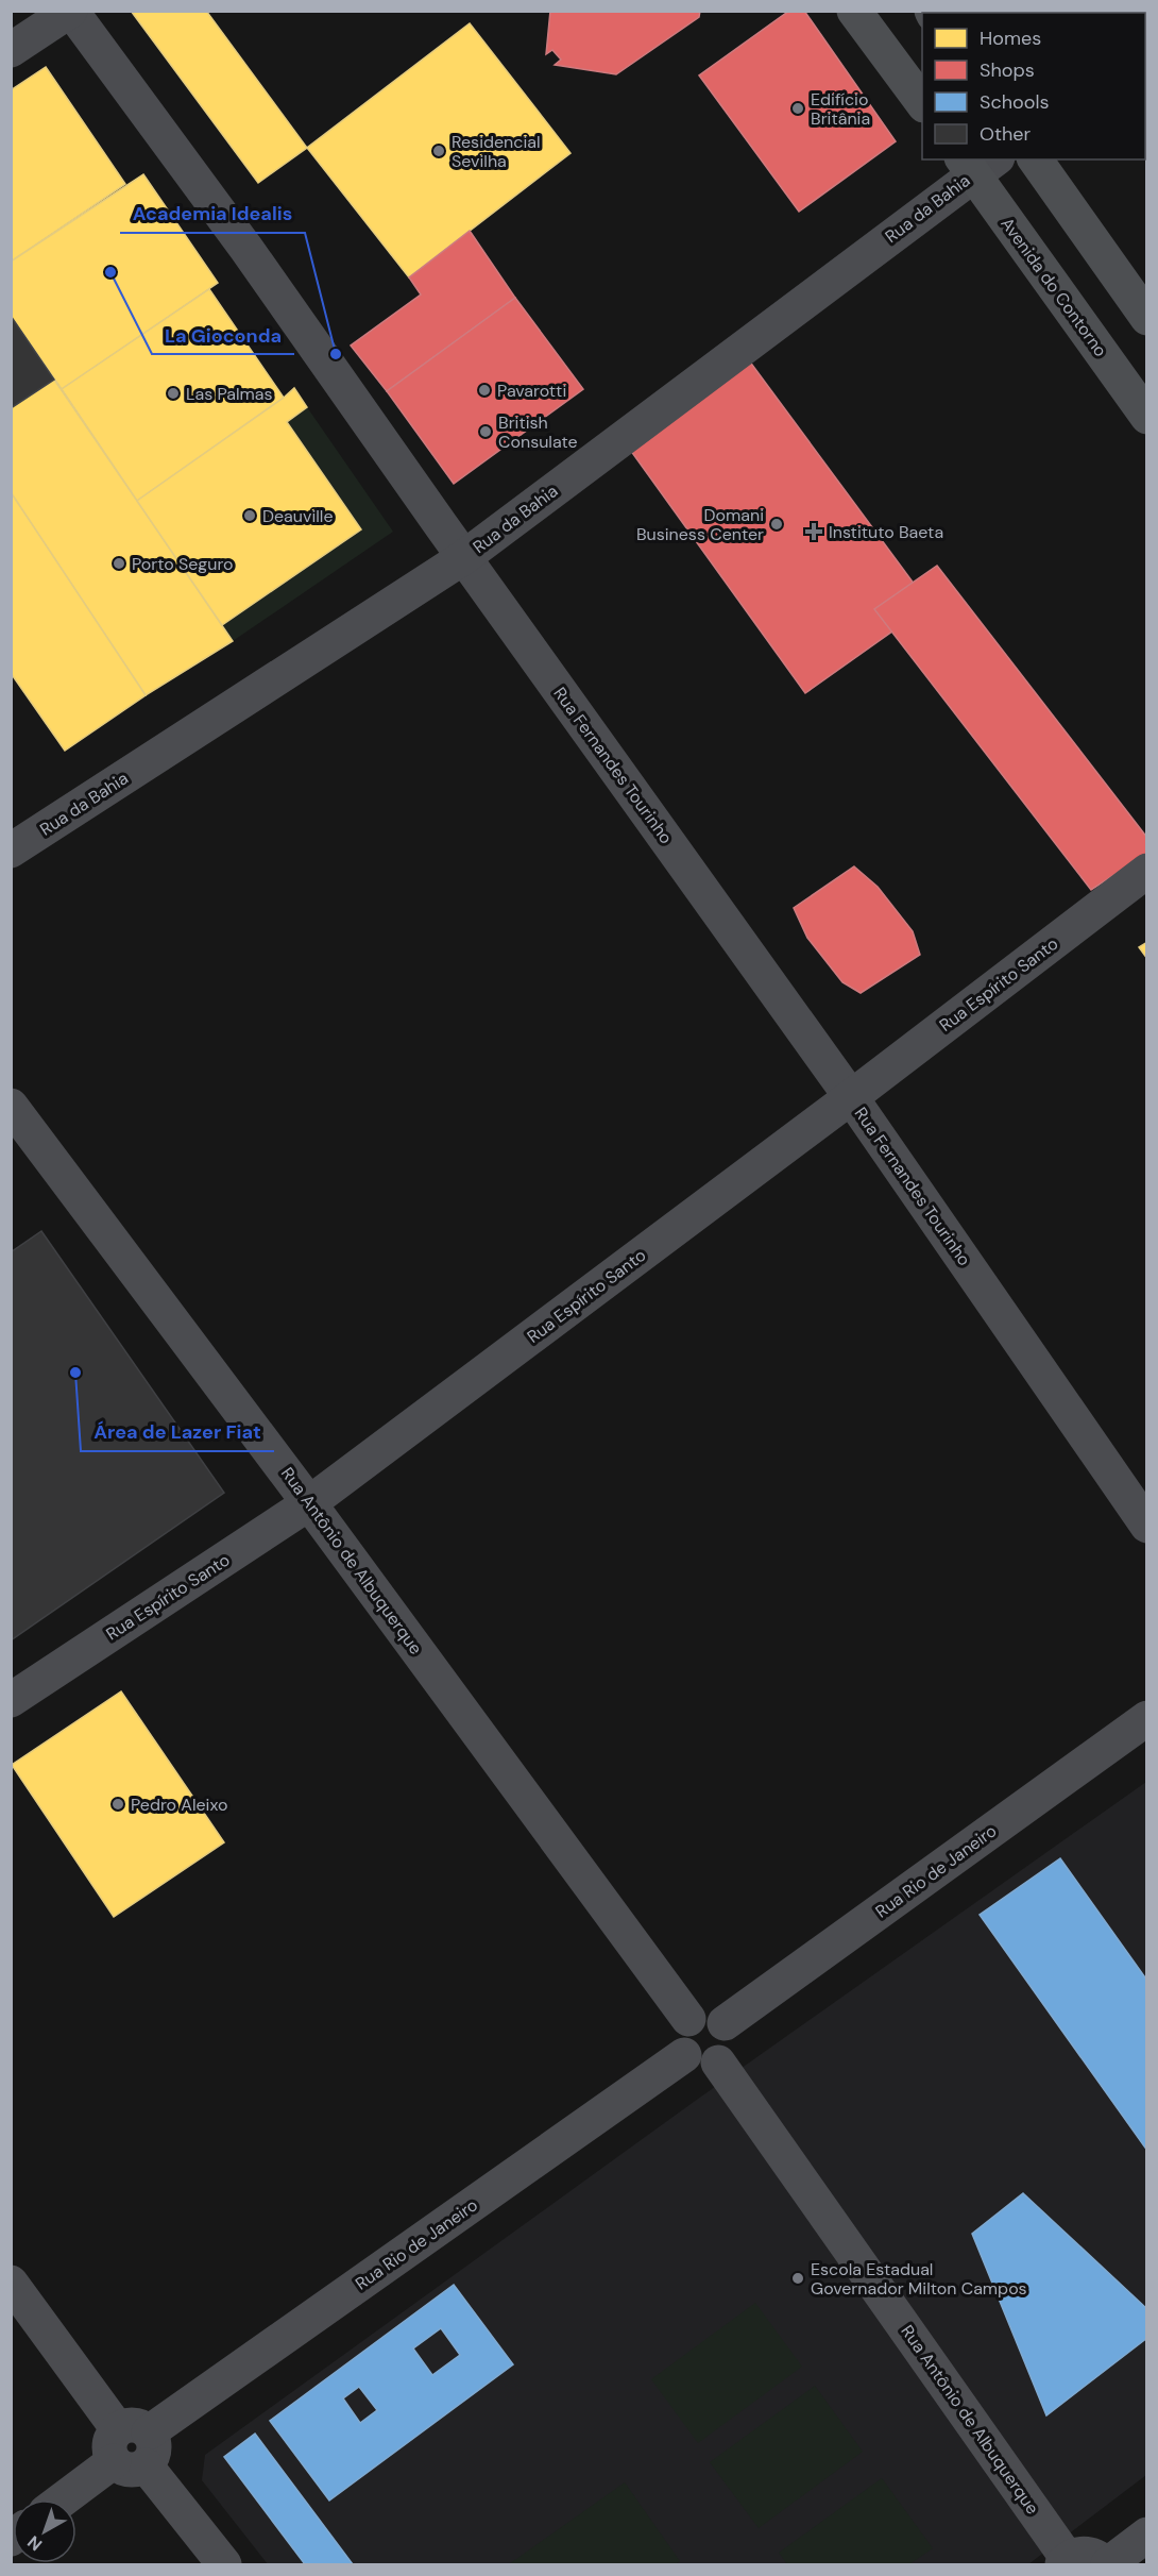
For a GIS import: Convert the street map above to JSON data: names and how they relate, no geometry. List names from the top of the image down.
{
  "streets": {
    "main road": ["Avenida do Contorno"],
    "street": [
      "Rua da Bahia",
      "Rua Fernandes Tourinho",
      "Rua Espírito Santo",
      "Rua Antônio de Albuquerque",
      "Rua Rio de Janeiro"
    ]
  },
  "crossings": [
    ["Rua da Bahia", "Avenida do Contorno"],
    ["Rua da Bahia", "Rua Fernandes Tourinho"],
    ["Rua Fernandes Tourinho", "Rua Espírito Santo"],
    ["Rua Espírito Santo", "Rua Antônio de Albuquerque"],
    ["Rua Antônio de Albuquerque", "Rua Rio de Janeiro"]
  ],
  "places": {
    "other": [
      "Edifício Britânia",
      "Residencial Sevilha",
      "La Gioconda",
      "Academia Idealis",
      "Pavarotti",
      "Las Palmas",
      "British Consulate",
      "Deauville",
      "Domani Business Center",
      "Porto Seguro",
      "Área de Lazer Fiat",
      "Pedro Aleixo",
      "Escola Estadual Governador Milton Campos"
    ],
    "health": ["Instituto Baeta"]
  },
  "legend": [
    "Homes",
    "Shops",
    "Schools",
    "Other"
  ],
  "north": "bottom left"
}
